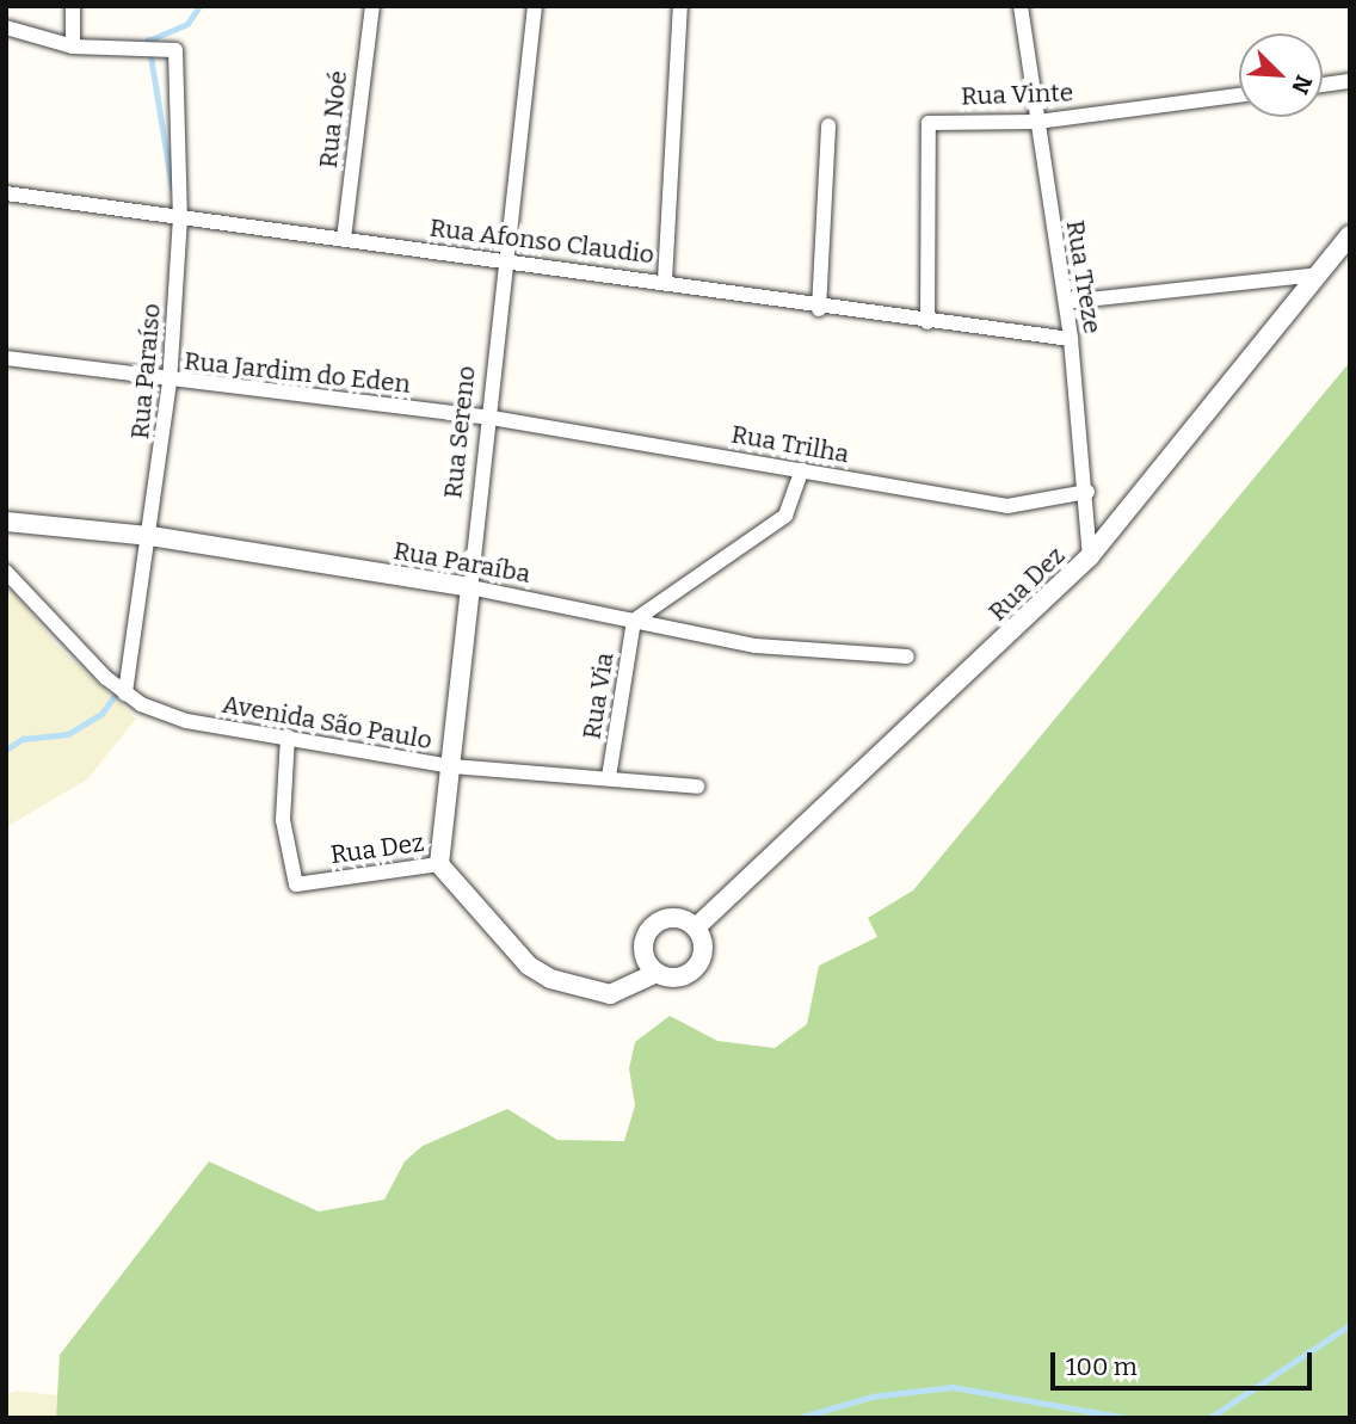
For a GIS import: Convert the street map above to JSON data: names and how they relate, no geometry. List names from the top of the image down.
{
  "streets": {
    "street": [
      "Rua Vinte",
      "Rua Noé",
      "Rua Afonso Claudio",
      "Rua Treze",
      "Rua Paraíso",
      "Rua Jardim do Eden",
      "Rua Sereno",
      "Rua Trilha",
      "Rua Paraíba",
      "Rua Dez",
      "Rua Via",
      "Avenida São Paulo"
    ]
  },
  "crossings": [
    ["Rua Vinte", "Rua Afonso Claudio"],
    ["Rua Vinte", "Rua Treze"],
    ["Rua Noé", "Rua Afonso Claudio"],
    ["Rua Afonso Claudio", "Rua Treze"],
    ["Rua Afonso Claudio", "Rua Paraíso"],
    ["Rua Afonso Claudio", "Rua Sereno"],
    ["Rua Treze", "Rua Trilha"],
    ["Rua Treze", "Rua Dez"],
    ["Rua Paraíso", "Rua Jardim do Eden"],
    ["Rua Paraíso", "Rua Paraíba"],
    ["Rua Paraíso", "Avenida São Paulo"],
    ["Rua Jardim do Eden", "Rua Sereno"],
    ["Rua Jardim do Eden", "Rua Trilha"],
    ["Rua Sereno", "Rua Trilha"],
    ["Rua Sereno", "Rua Paraíba"],
    ["Rua Sereno", "Rua Dez"],
    ["Rua Sereno", "Avenida São Paulo"],
    ["Rua Paraíba", "Rua Via"],
    ["Rua Dez", "Avenida São Paulo"],
    ["Rua Via", "Avenida São Paulo"]
  ],
  "scale_bar": "100 m",
  "north": "bottom right"
}
